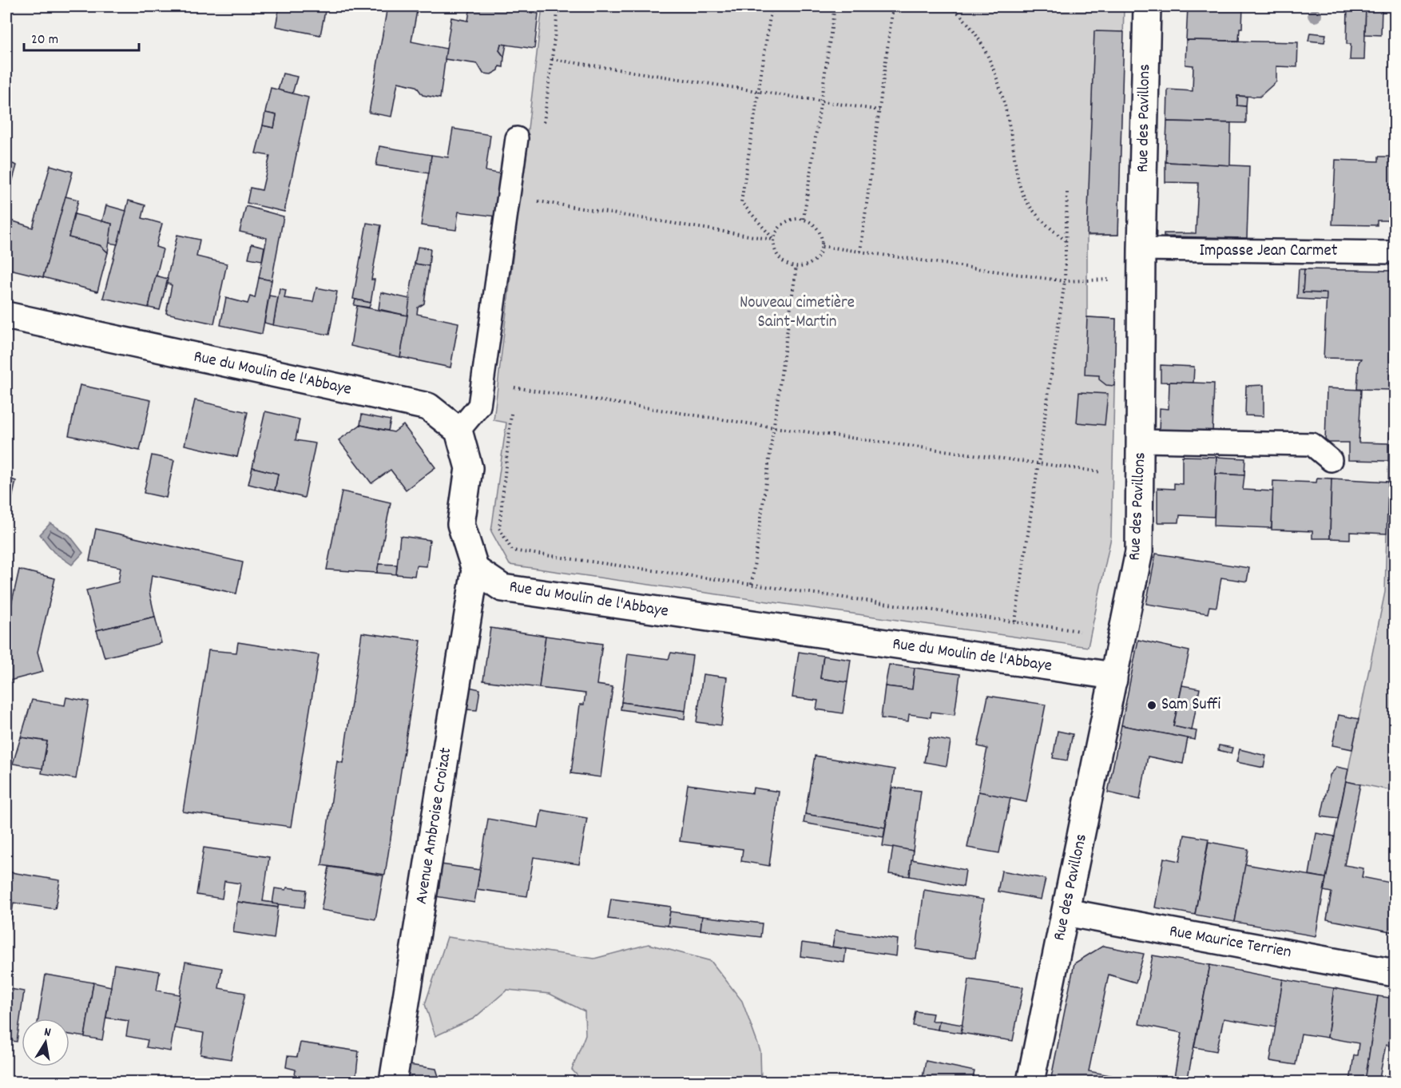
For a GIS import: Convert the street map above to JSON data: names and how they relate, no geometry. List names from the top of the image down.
{
  "streets": {
    "street": [
      "Rue des Pavillons",
      "Rue du Moulin de l'Abbaye",
      "Avenue Ambroise Croizat",
      "Rue Maurice Terrien"
    ],
    "lane": ["Impasse Jean Carmet"]
  },
  "crossings": [
    ["Rue des Pavillons", "Impasse Jean Carmet"],
    ["Rue des Pavillons", "Rue du Moulin de l'Abbaye"],
    ["Rue des Pavillons", "Rue Maurice Terrien"],
    ["Rue du Moulin de l'Abbaye", "Avenue Ambroise Croizat"]
  ],
  "parks": ["Nouveau cimetière Saint-Martin"],
  "places": ["Sam Suffi"],
  "scale_bar": "20 m",
  "north": "top"
}
